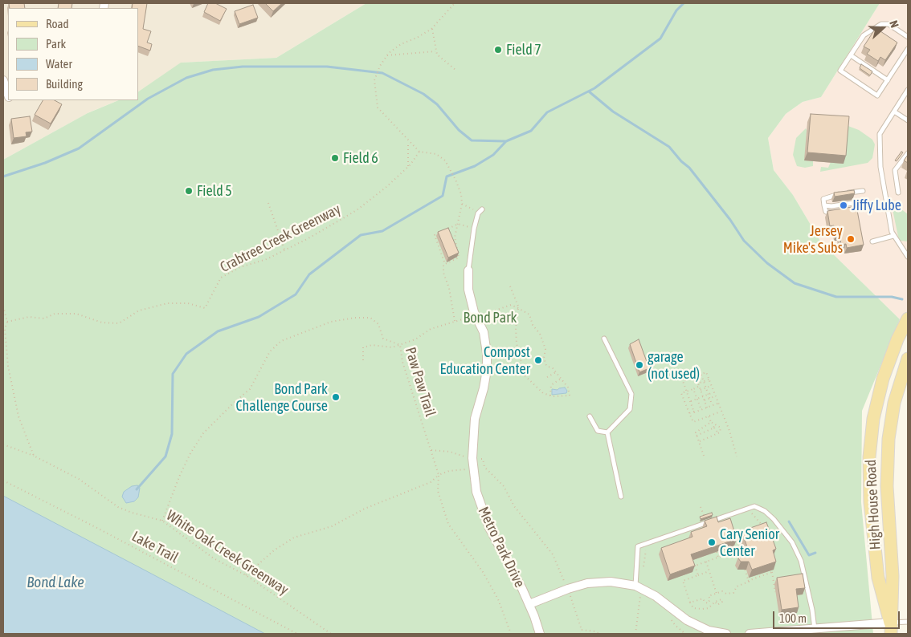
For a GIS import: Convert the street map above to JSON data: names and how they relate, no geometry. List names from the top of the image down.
{
  "streets": {
    "main road": ["High House Road"],
    "street": ["Metro Park Drive"],
    "path": [
      "Crabtree Creek Greenway",
      "Paw Paw Trail",
      "Lake Trail",
      "White Oak Creek Greenway"
    ]
  },
  "crossings": [
    ["Paw Paw Trail", "White Oak Creek Greenway"]
  ],
  "water": ["Bond Lake"],
  "parks": ["Bond Park"],
  "places": [
    "Field 7",
    "Field 6",
    "Field 5",
    "Jiffy Lube",
    "Jersey Mike's Subs",
    "Compost Education Center",
    "garage (not used)",
    "Bond Park Challenge Course",
    "Cary Senior Center"
  ],
  "legend": [
    "Road",
    "Park",
    "Water",
    "Building"
  ],
  "scale_bar": "100 m",
  "north": "right"
}
